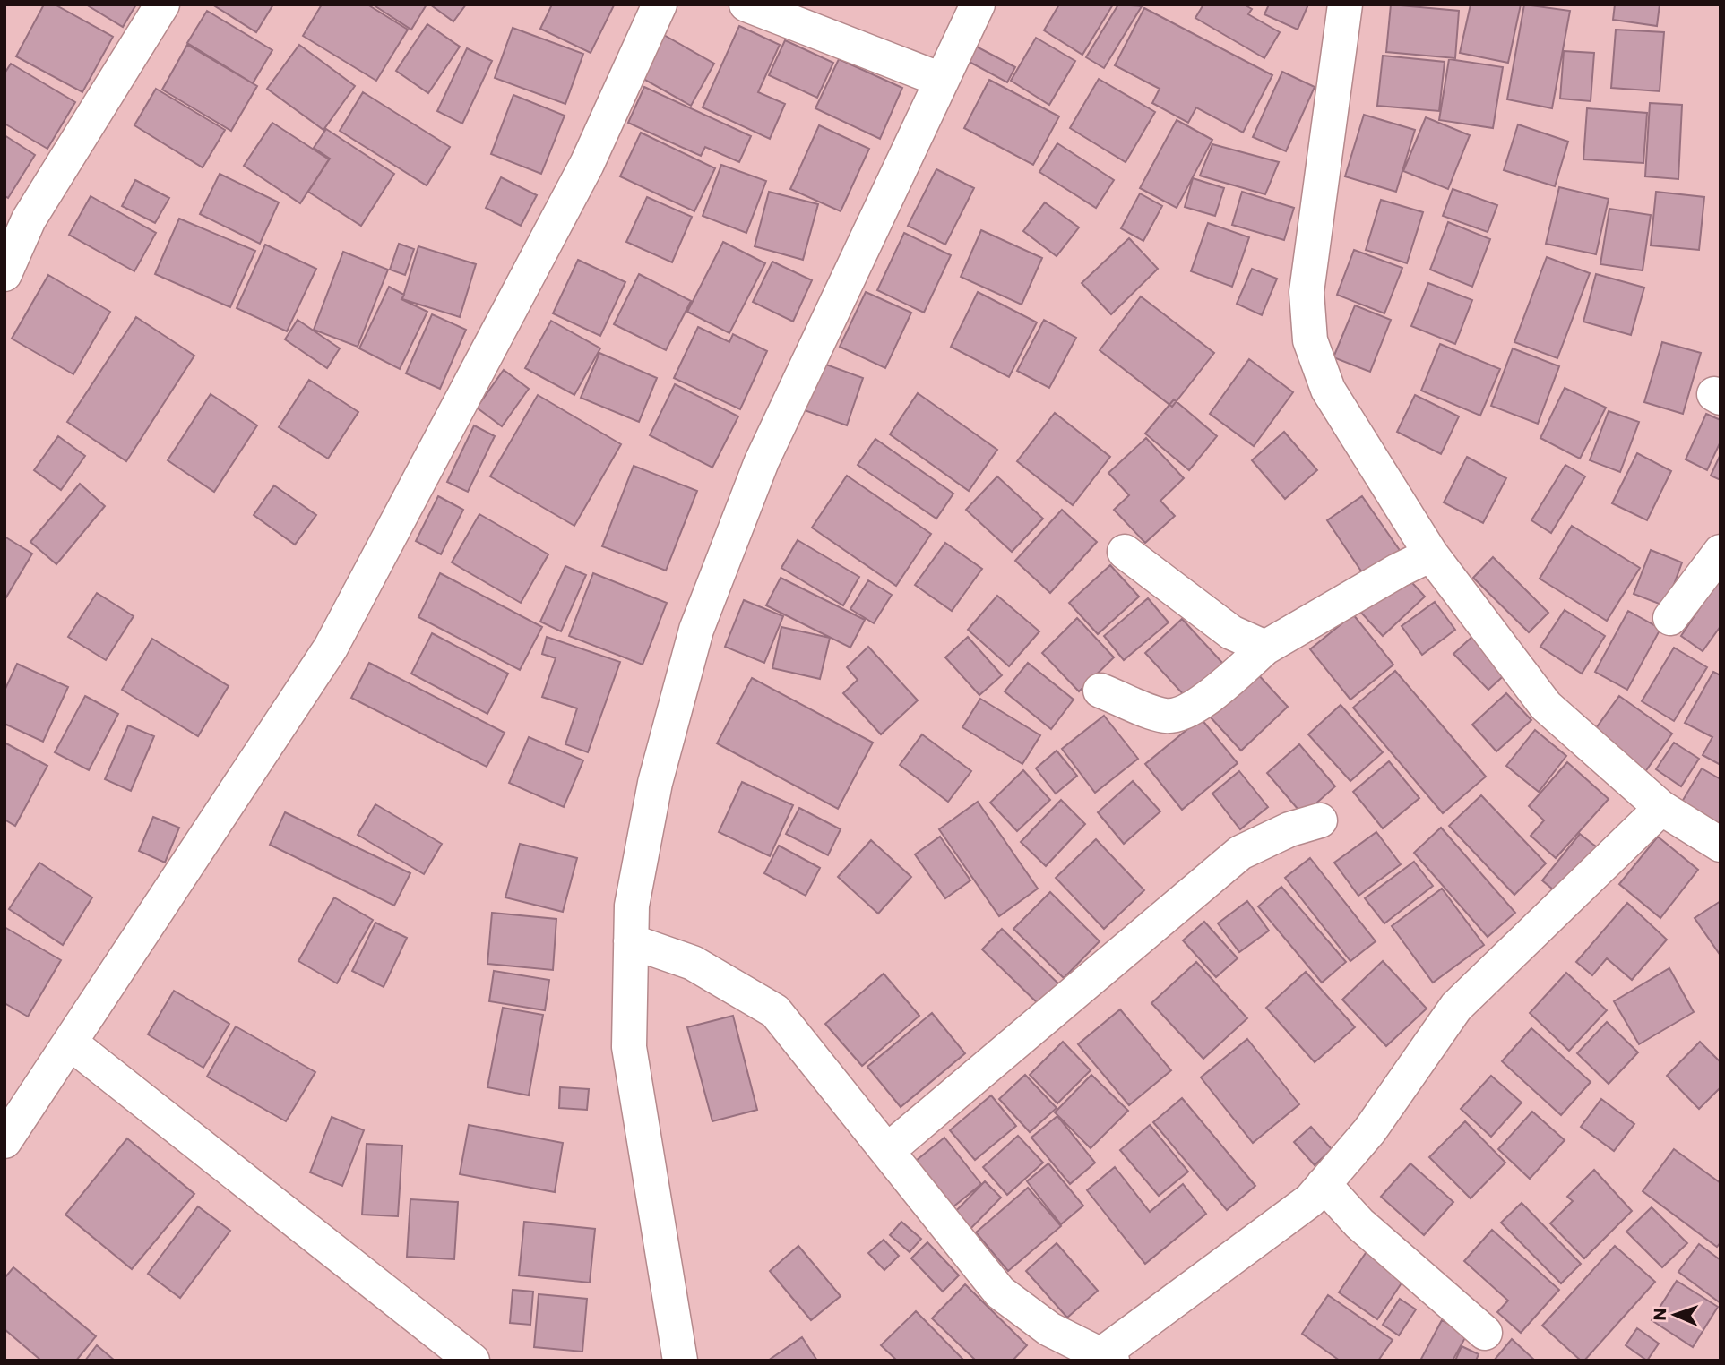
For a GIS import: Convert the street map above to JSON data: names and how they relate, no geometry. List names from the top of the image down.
{
  "north": "left"
}
